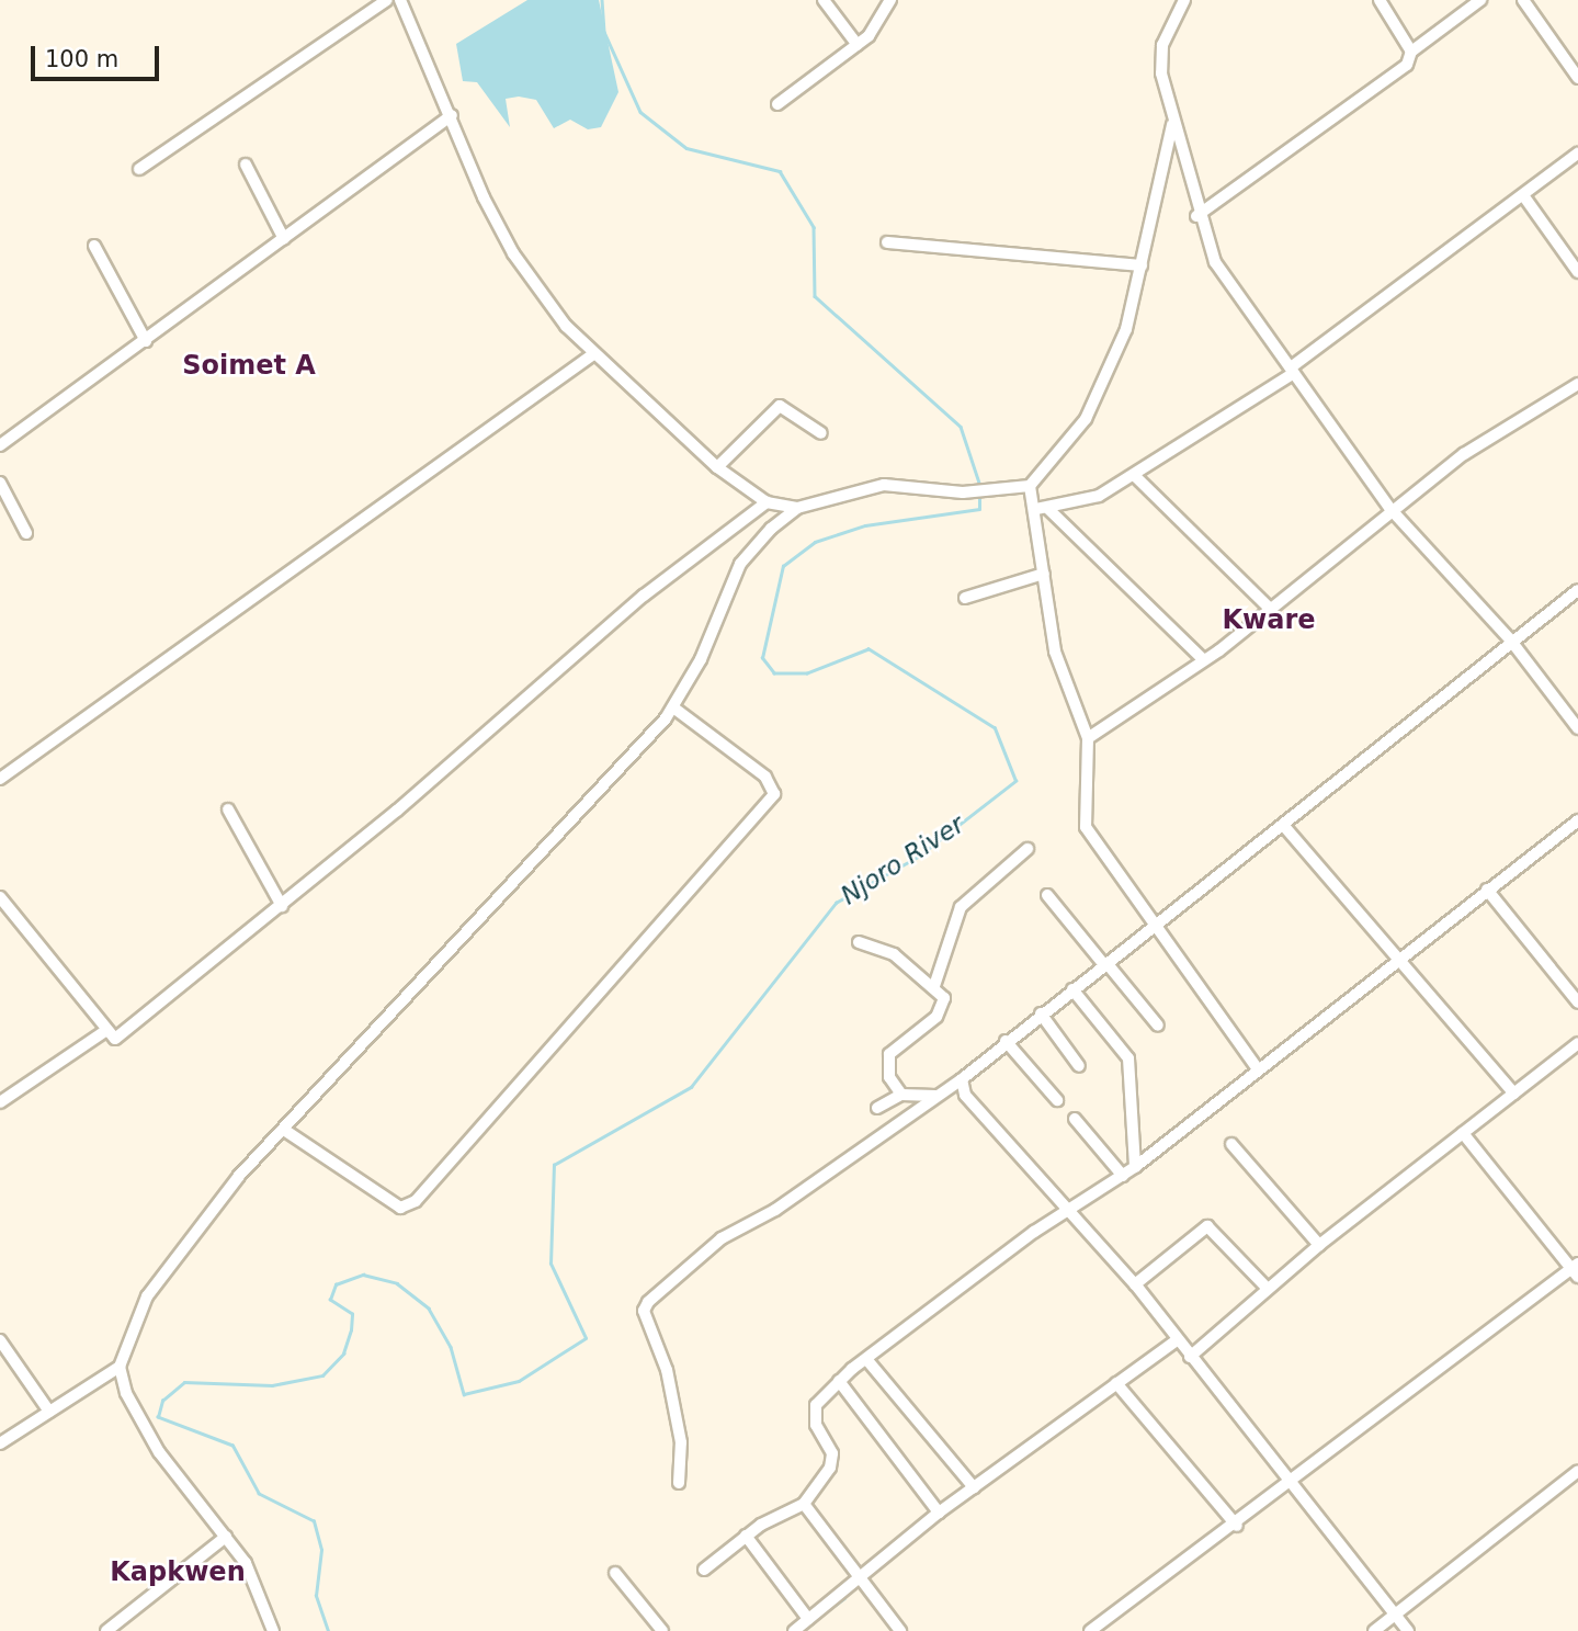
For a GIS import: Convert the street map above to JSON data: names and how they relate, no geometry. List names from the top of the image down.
{
  "districts": ["Soimet A", "Kware", "Kapkwen"],
  "water": ["Njoro River"],
  "scale_bar": "100 m"
}
